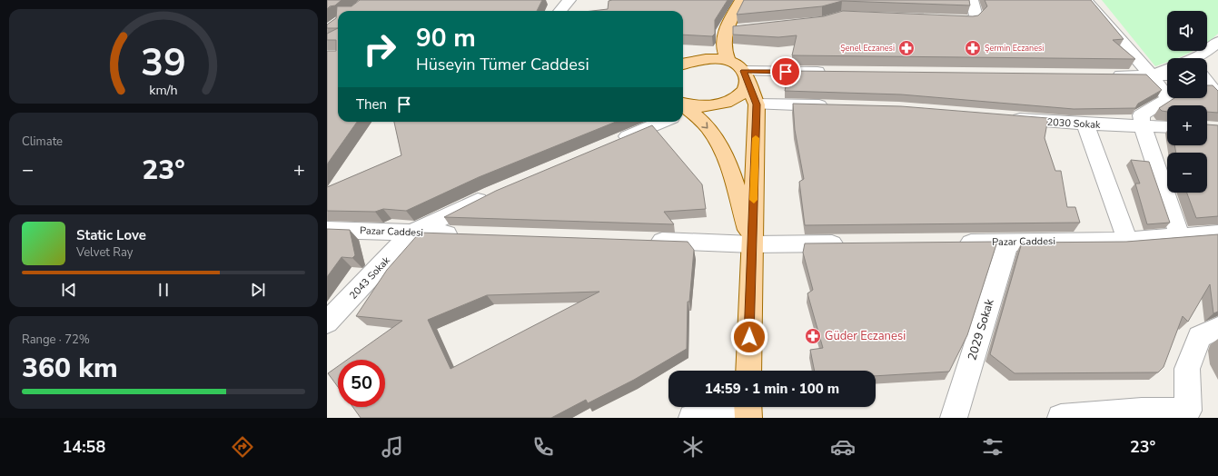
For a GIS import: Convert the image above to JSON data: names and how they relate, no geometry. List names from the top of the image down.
{
  "streets": {
    "street": [
      "2030 Sokak",
      "Pazar Caddesi",
      "2043 Sokak",
      "2029 Sokak"
    ]
  },
  "crossings": [
    ["Pazar Caddesi", "2043 Sokak"],
    ["Pazar Caddesi", "2029 Sokak"]
  ],
  "places": {
    "pharmacy": ["Şenel Eczanesi", "Şermin Eczanesi", "Güder Eczanesi"]
  },
  "page": {
    "map_buttons": ["+", "−"],
    "turn": ["90 m", "Hüseyin Tümer Caddesi"],
    "then": "Then",
    "tile": [
      "Climate",
      ["Range · 72%", "360 km"]
    ],
    "heat": ["−", "23°", "+"],
    "song": ["Static Love", "Velvet Ray"],
    "limit": "50",
    "trip": "14:59 · 1 min · 100 m",
    "tabs": ["14:58", "23°"],
    "gauge": ["39", "km/h"]
  }
}
